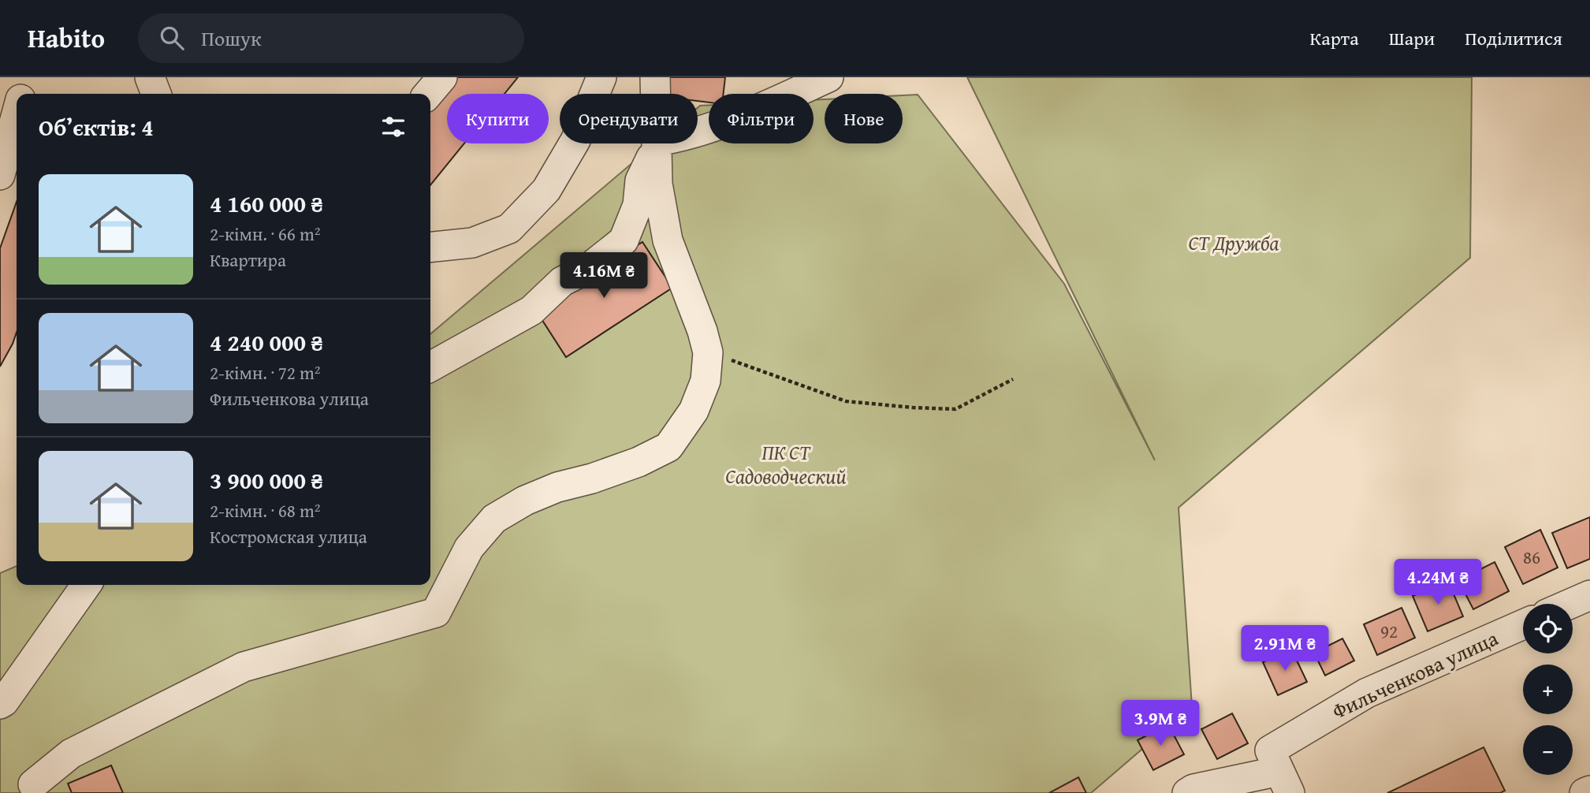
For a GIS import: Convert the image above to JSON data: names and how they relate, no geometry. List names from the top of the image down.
{
  "streets": {
    "street": ["Фильченкова улица"]
  },
  "parks": ["СТ Дружба", "ПК СТ Садоводческий"],
  "house_numbers": ["86", "92"],
  "page": {
    "header": "Habito",
    "search": "Пошук",
    "nav": ["Карта", "Шари", "Поділитися"],
    "chip": [
      "Купити",
      "Орендувати",
      "Фільтри",
      "Нове"
    ],
    "heading": "Об’єктів: 4",
    "list": [
      {
        "name": "4 160 000 ₴",
        "note": "2-кімн. · 66 m² · Квартира"
      },
      {
        "name": "4 240 000 ₴",
        "note": "2-кімн. · 72 m² · Фильченкова улица"
      },
      {
        "name": "3 900 000 ₴",
        "note": "2-кімн. · 68 m² · Костромская улица"
      }
    ],
    "price": [
      "4.16M ₴",
      "4.24M ₴",
      "2.91M ₴",
      "3.9M ₴"
    ],
    "map_buttons": ["+", "−"]
  }
}
